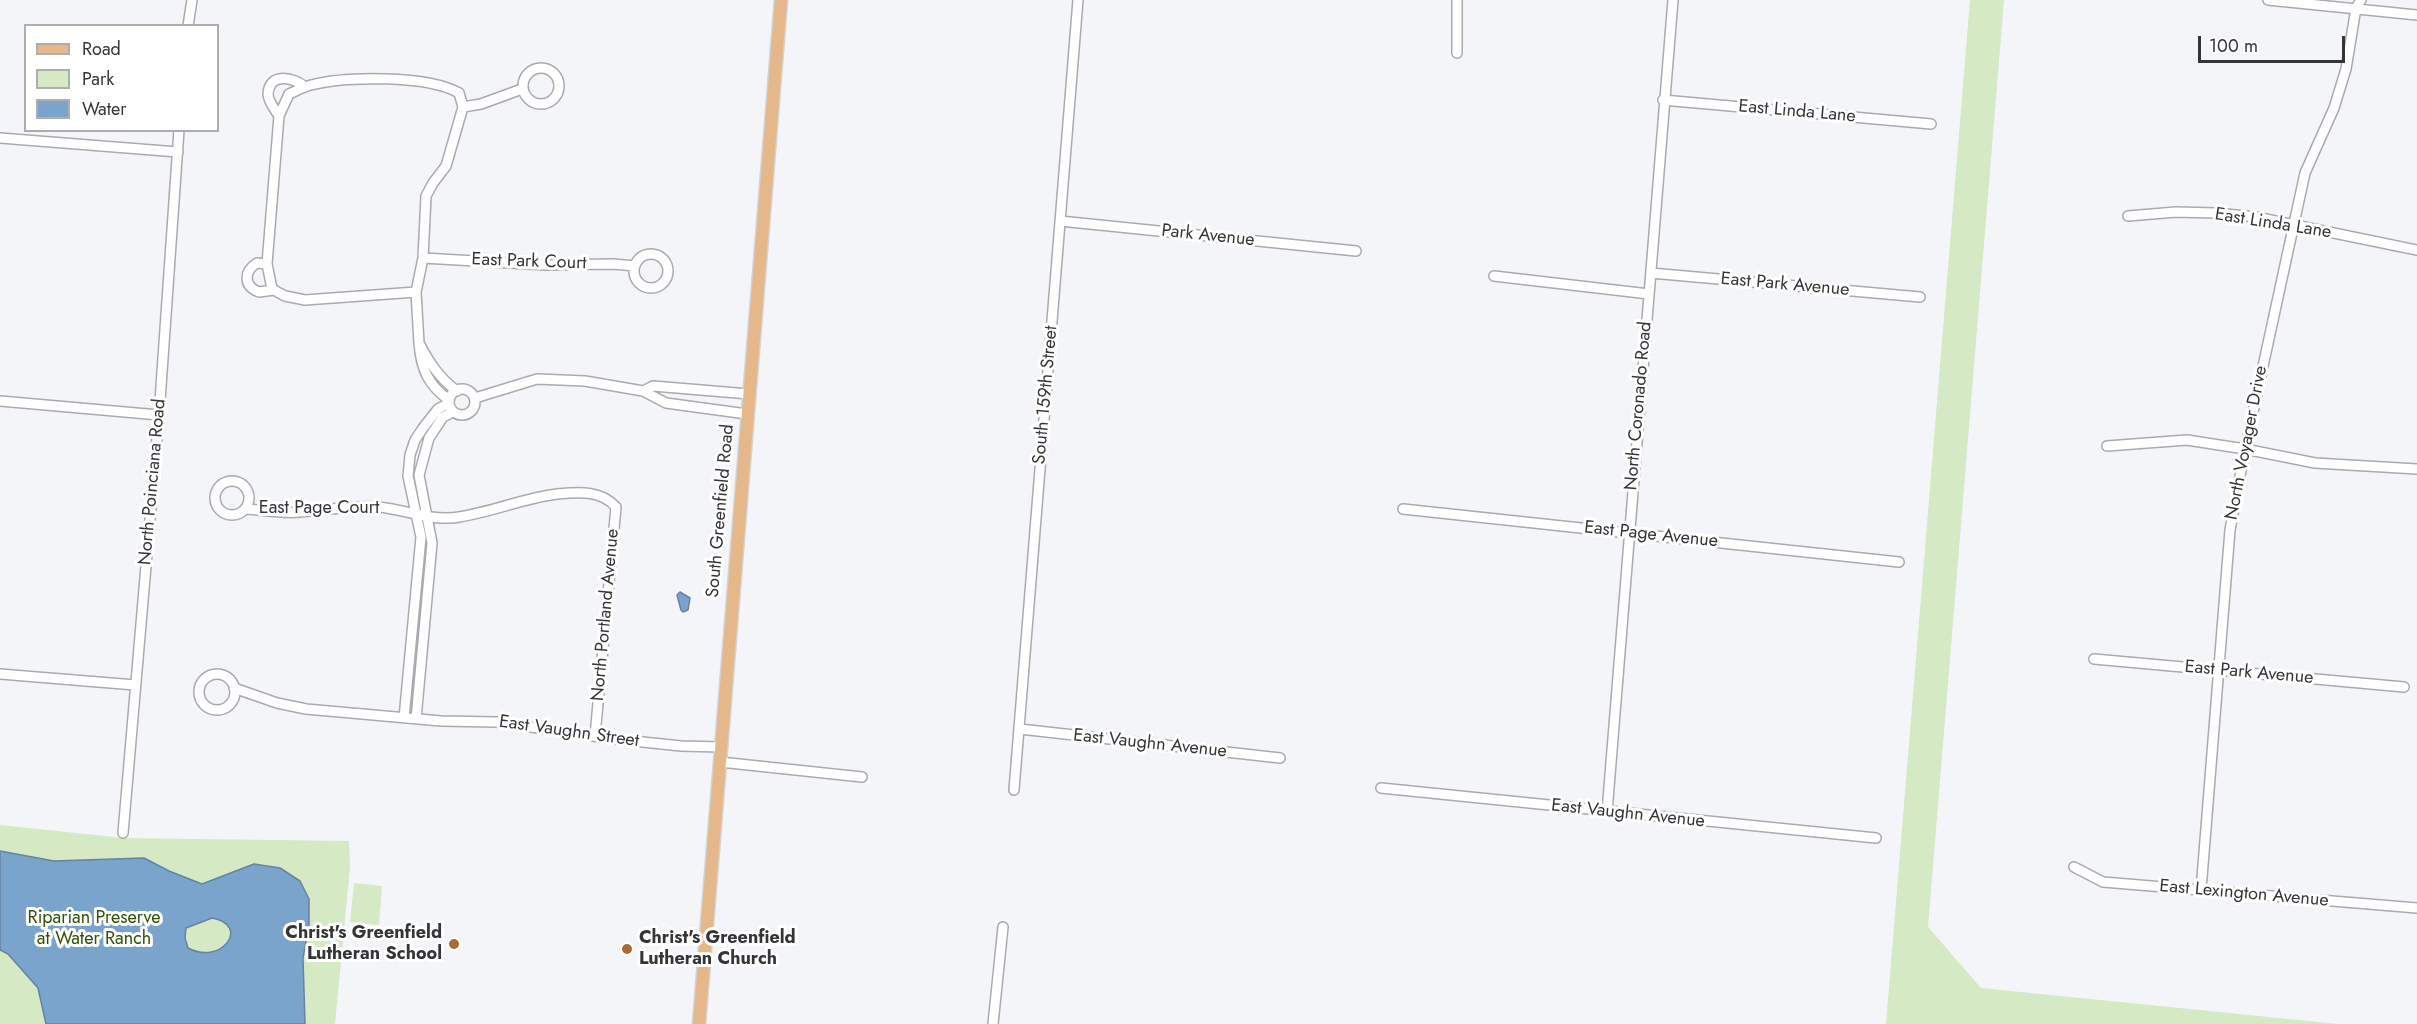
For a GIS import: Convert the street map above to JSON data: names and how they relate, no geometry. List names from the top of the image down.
{
  "streets": {
    "main road": ["South Greenfield Road"],
    "street": [
      "East Linda Lane",
      "Park Avenue",
      "East Park Court",
      "East Park Avenue",
      "South 159th Street",
      "North Coronado Road",
      "North Voyager Drive",
      "North Poinciana Road",
      "East Page Court",
      "East Page Avenue",
      "North Portland Avenue",
      "East Vaughn Street",
      "East Vaughn Avenue",
      "East Lexington Avenue"
    ]
  },
  "crossings": [
    ["East Linda Lane", "North Coronado Road"],
    ["East Linda Lane", "North Voyager Drive"],
    ["Park Avenue", "South 159th Street"],
    ["East Park Avenue", "North Coronado Road"],
    ["East Park Avenue", "North Voyager Drive"],
    ["South 159th Street", "East Vaughn Avenue"],
    ["North Coronado Road", "East Page Avenue"],
    ["North Coronado Road", "East Vaughn Avenue"],
    ["North Voyager Drive", "East Lexington Avenue"],
    ["East Page Court", "North Portland Avenue"],
    ["South Greenfield Road", "East Vaughn Street"],
    ["North Portland Avenue", "East Vaughn Street"]
  ],
  "parks": ["Riparian Preserve at Water Ranch"],
  "places": ["Christ's Greenfield Lutheran School", "Christ's Greenfield Lutheran Church"],
  "legend": ["Road", "Park", "Water"],
  "scale_bar": "100 m"
}
